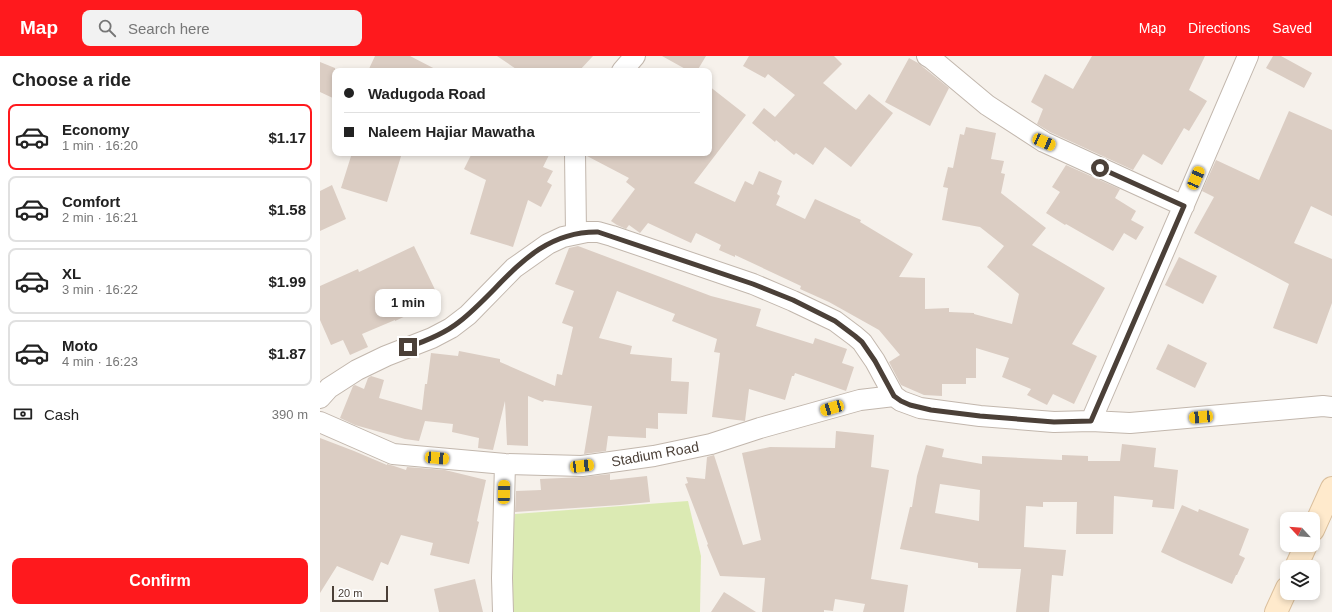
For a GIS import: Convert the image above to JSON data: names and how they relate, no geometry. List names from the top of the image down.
{
  "streets": {
    "street": ["Stadium Road"]
  },
  "scale_bar": "20 m",
  "north": "top left",
  "page": {
    "header": "Map",
    "search": "Search here",
    "nav": ["Map", "Directions", "Saved"],
    "heading": "Choose a ride",
    "banner": ["Wadugoda Road", "Naleem Hajiar Mawatha"],
    "list": [
      {
        "name": "Economy",
        "note": "1 min · 16:20",
        "value": "$1.17"
      },
      {
        "name": "Comfort",
        "note": "2 min · 16:21",
        "value": "$1.58"
      },
      {
        "name": "XL",
        "note": "3 min · 16:22",
        "value": "$1.99"
      },
      {
        "name": "Moto",
        "note": "4 min · 16:23",
        "value": "$1.87"
      }
    ],
    "bubble": "1 min",
    "pay": ["Cash", "390 m"],
    "buttons": "Confirm",
    "scale": "20 m"
  }
}
